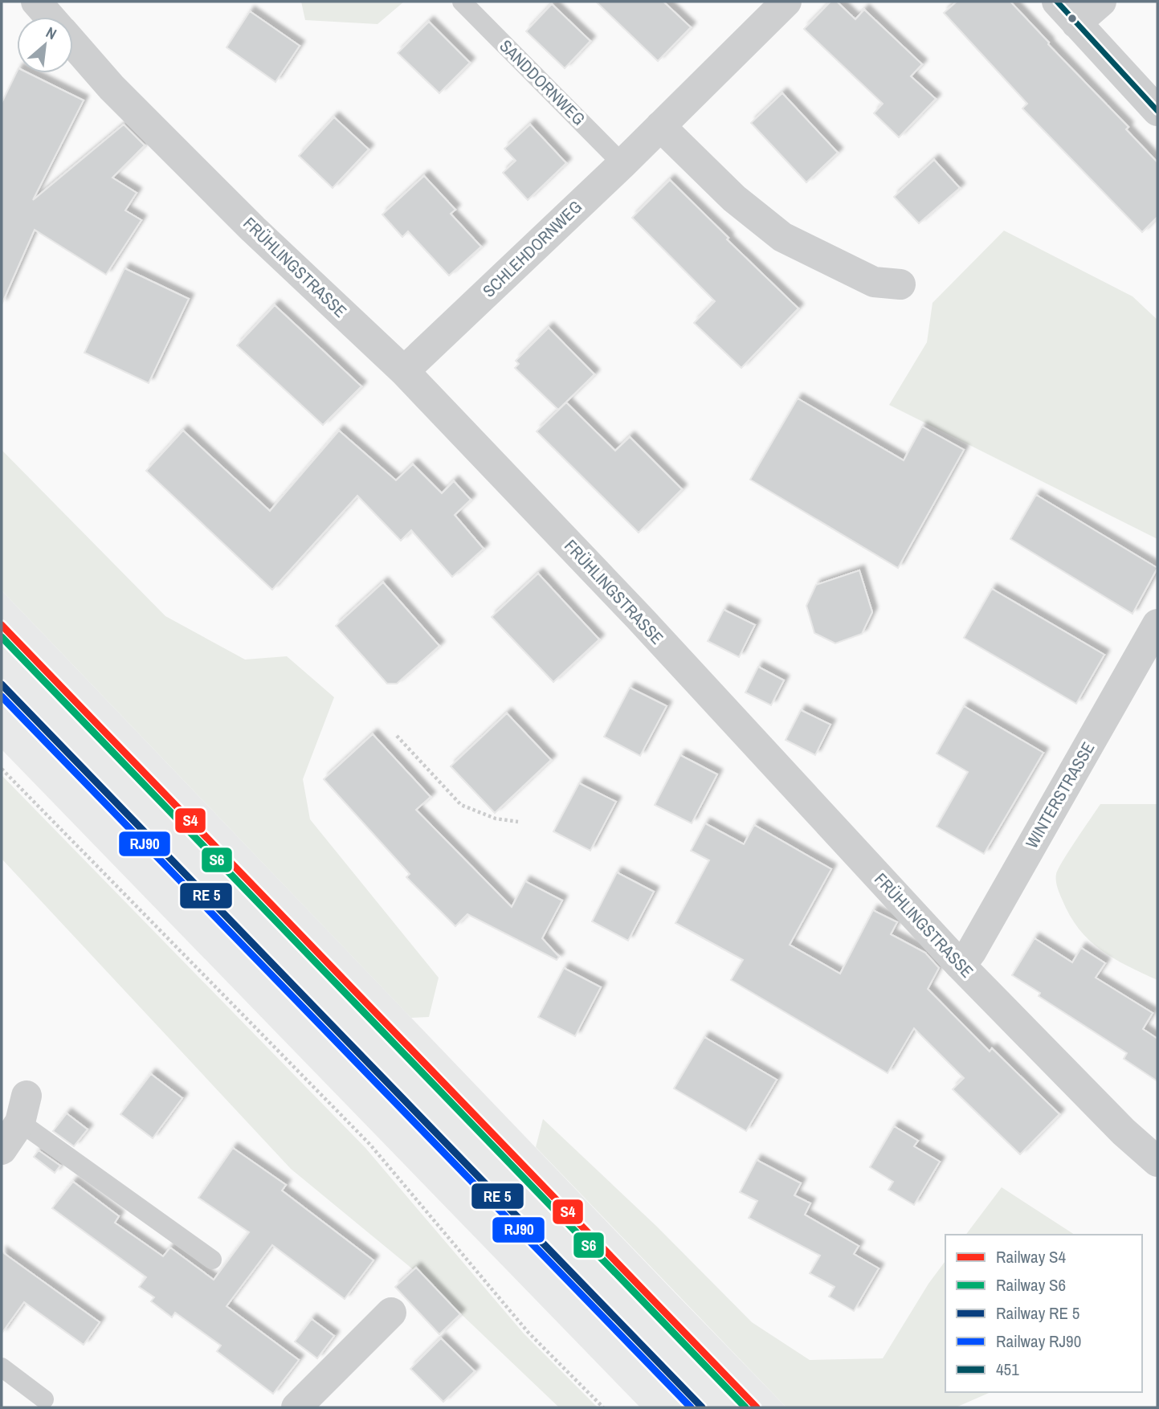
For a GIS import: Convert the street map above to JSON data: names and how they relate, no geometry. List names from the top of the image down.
{
  "streets": {
    "street": ["SCHLEHDORNWEG", "FRÜHLINGSTRASSE", "WINTERSTRASSE"],
    "lane": ["SANDDORNWEG"]
  },
  "crossings": [
    ["SANDDORNWEG", "SCHLEHDORNWEG"],
    ["SCHLEHDORNWEG", "FRÜHLINGSTRASSE"],
    ["FRÜHLINGSTRASSE", "WINTERSTRASSE"]
  ],
  "lines": [
    "transit line 451",
    "rail line S4",
    "rail line S6",
    "rail line RJ90"
  ],
  "legend": [
    "Railway S4",
    "Railway S6",
    "Railway RE 5",
    "Railway RJ90",
    "451"
  ],
  "north": "top right"
}
